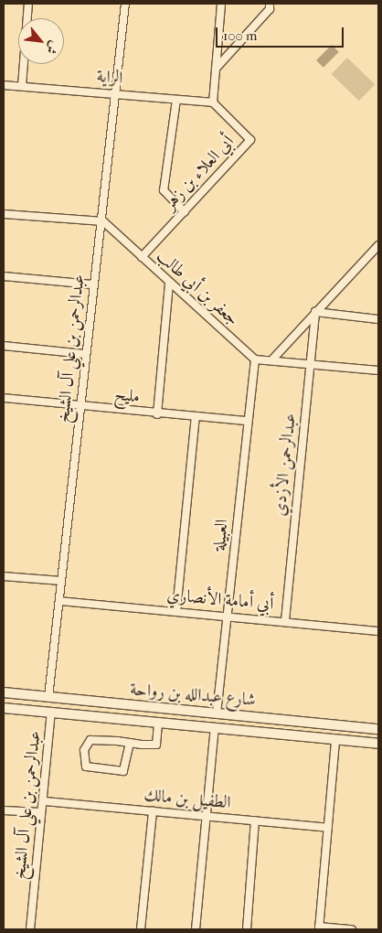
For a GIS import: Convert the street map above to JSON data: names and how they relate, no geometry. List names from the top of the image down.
{
  "streets": {
    "street": [
      "الراية",
      "أبي العلاء بن زهر",
      "جعفر بن أبي طالب",
      "عبدالرحمن بن علي آل الشيخ",
      "مليح",
      "عبدالرحمن الأزدي",
      "العبيلة",
      "أبي أمامة الأنصاري",
      "شارع عبدالله بن رواحة",
      "الطفيل بن مالك"
    ]
  },
  "crossings": [
    ["الراية", "أبي العلاء بن زهر"],
    ["الراية", "عبدالرحمن بن علي آل الشيخ"],
    ["أبي العلاء بن زهر", "جعفر بن أبي طالب"],
    ["جعفر بن أبي طالب", "عبدالرحمن بن علي آل الشيخ"],
    ["جعفر بن أبي طالب", "العبيلة"],
    ["عبدالرحمن بن علي آل الشيخ", "مليح"],
    ["عبدالرحمن بن علي آل الشيخ", "أبي أمامة الأنصاري"],
    ["عبدالرحمن بن علي آل الشيخ", "شارع عبدالله بن رواحة"],
    ["عبدالرحمن بن علي آل الشيخ", "الطفيل بن مالك"],
    ["مليح", "العبيلة"],
    ["عبدالرحمن الأزدي", "أبي أمامة الأنصاري"],
    ["العبيلة", "أبي أمامة الأنصاري"],
    ["العبيلة", "شارع عبدالله بن رواحة"]
  ],
  "scale_bar": "100 m",
  "north": "bottom right"
}
